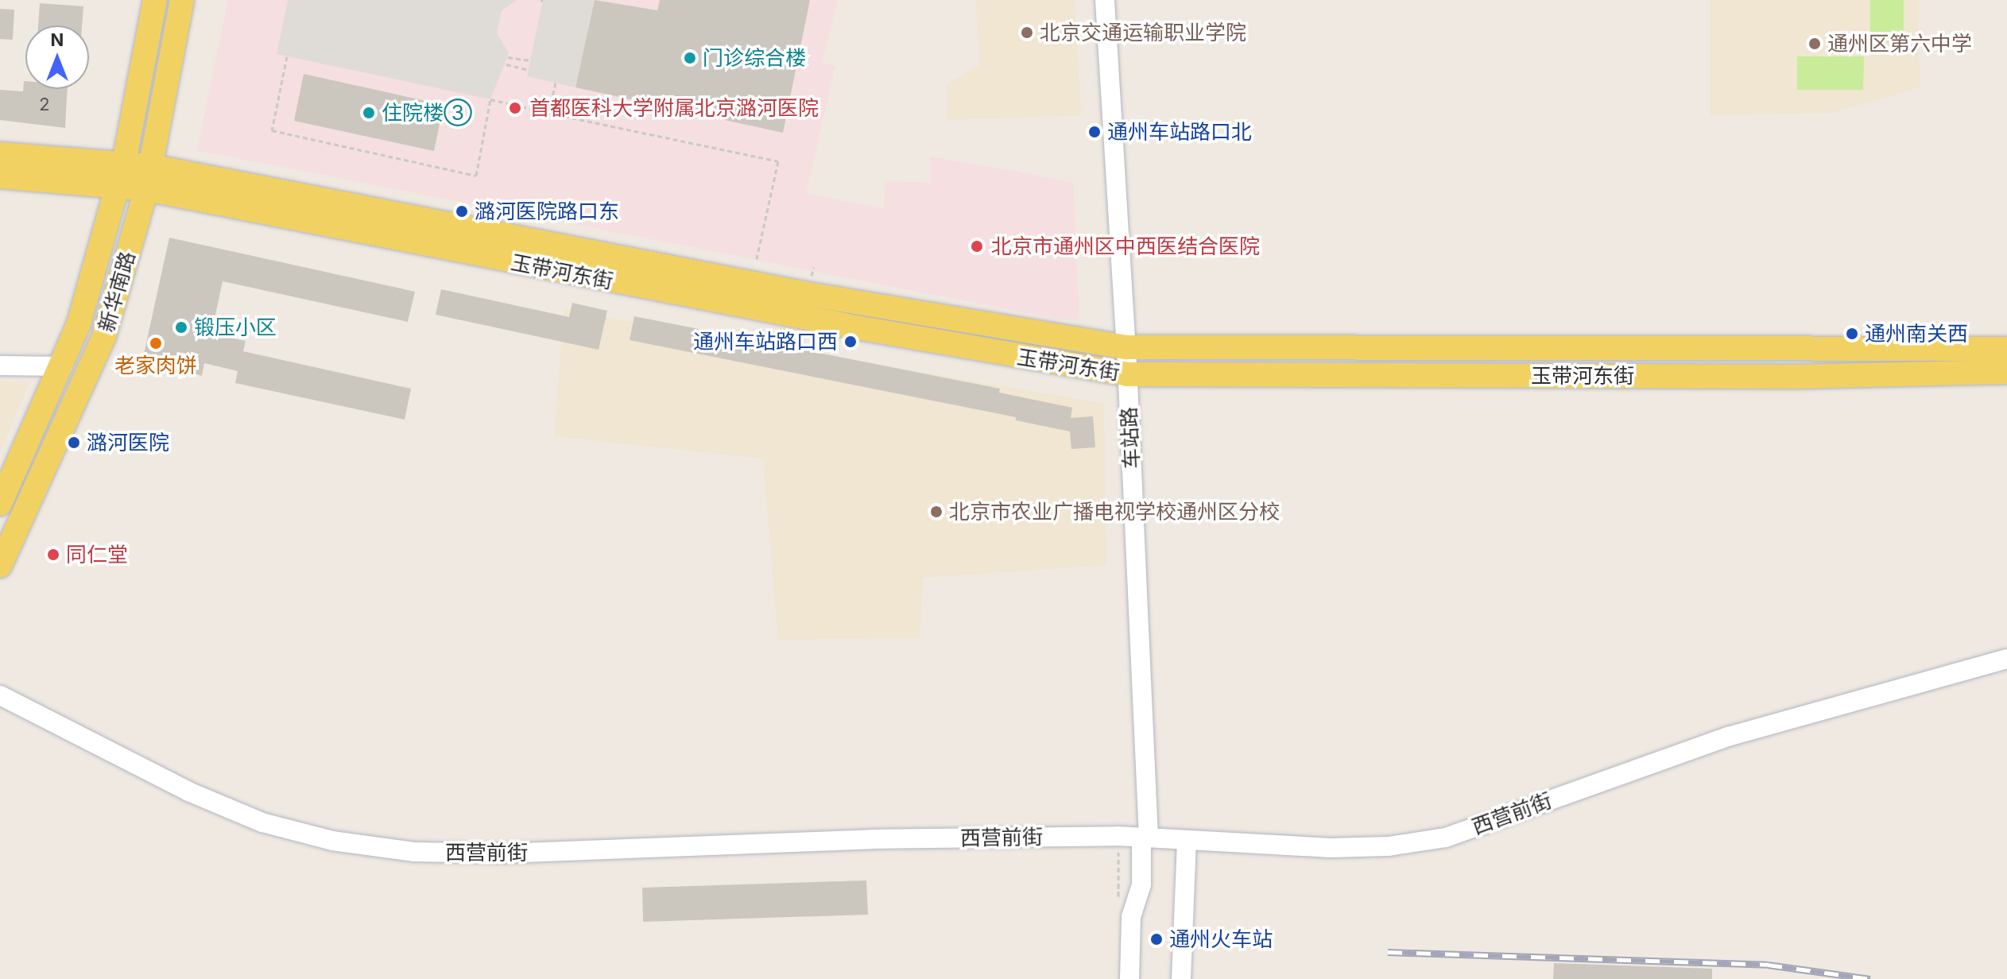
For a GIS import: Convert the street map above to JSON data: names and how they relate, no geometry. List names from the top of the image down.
{
  "streets": {
    "main road": ["玉带河东街", "新华南路"],
    "street": ["车站路", "西营前街"]
  },
  "crossings": [
    ["玉带河东街", "新华南路"],
    ["玉带河东街", "车站路"],
    ["车站路", "西营前街"]
  ],
  "places": [
    "北京交通运输职业学院",
    "通州区第六中学",
    "门诊综合楼",
    "首都医科大学附属北京潞河医院",
    "住院楼③",
    "通州车站路口北",
    "潞河医院路口东",
    "北京市通州区中西医结合医院",
    "锻压小区",
    "通州南关西",
    "通州车站路口西",
    "老家肉饼",
    "潞河医院",
    "北京市农业广播电视学校通州区分校",
    "同仁堂",
    "通州火车站"
  ],
  "house_numbers": ["2"],
  "north": "top"
}
